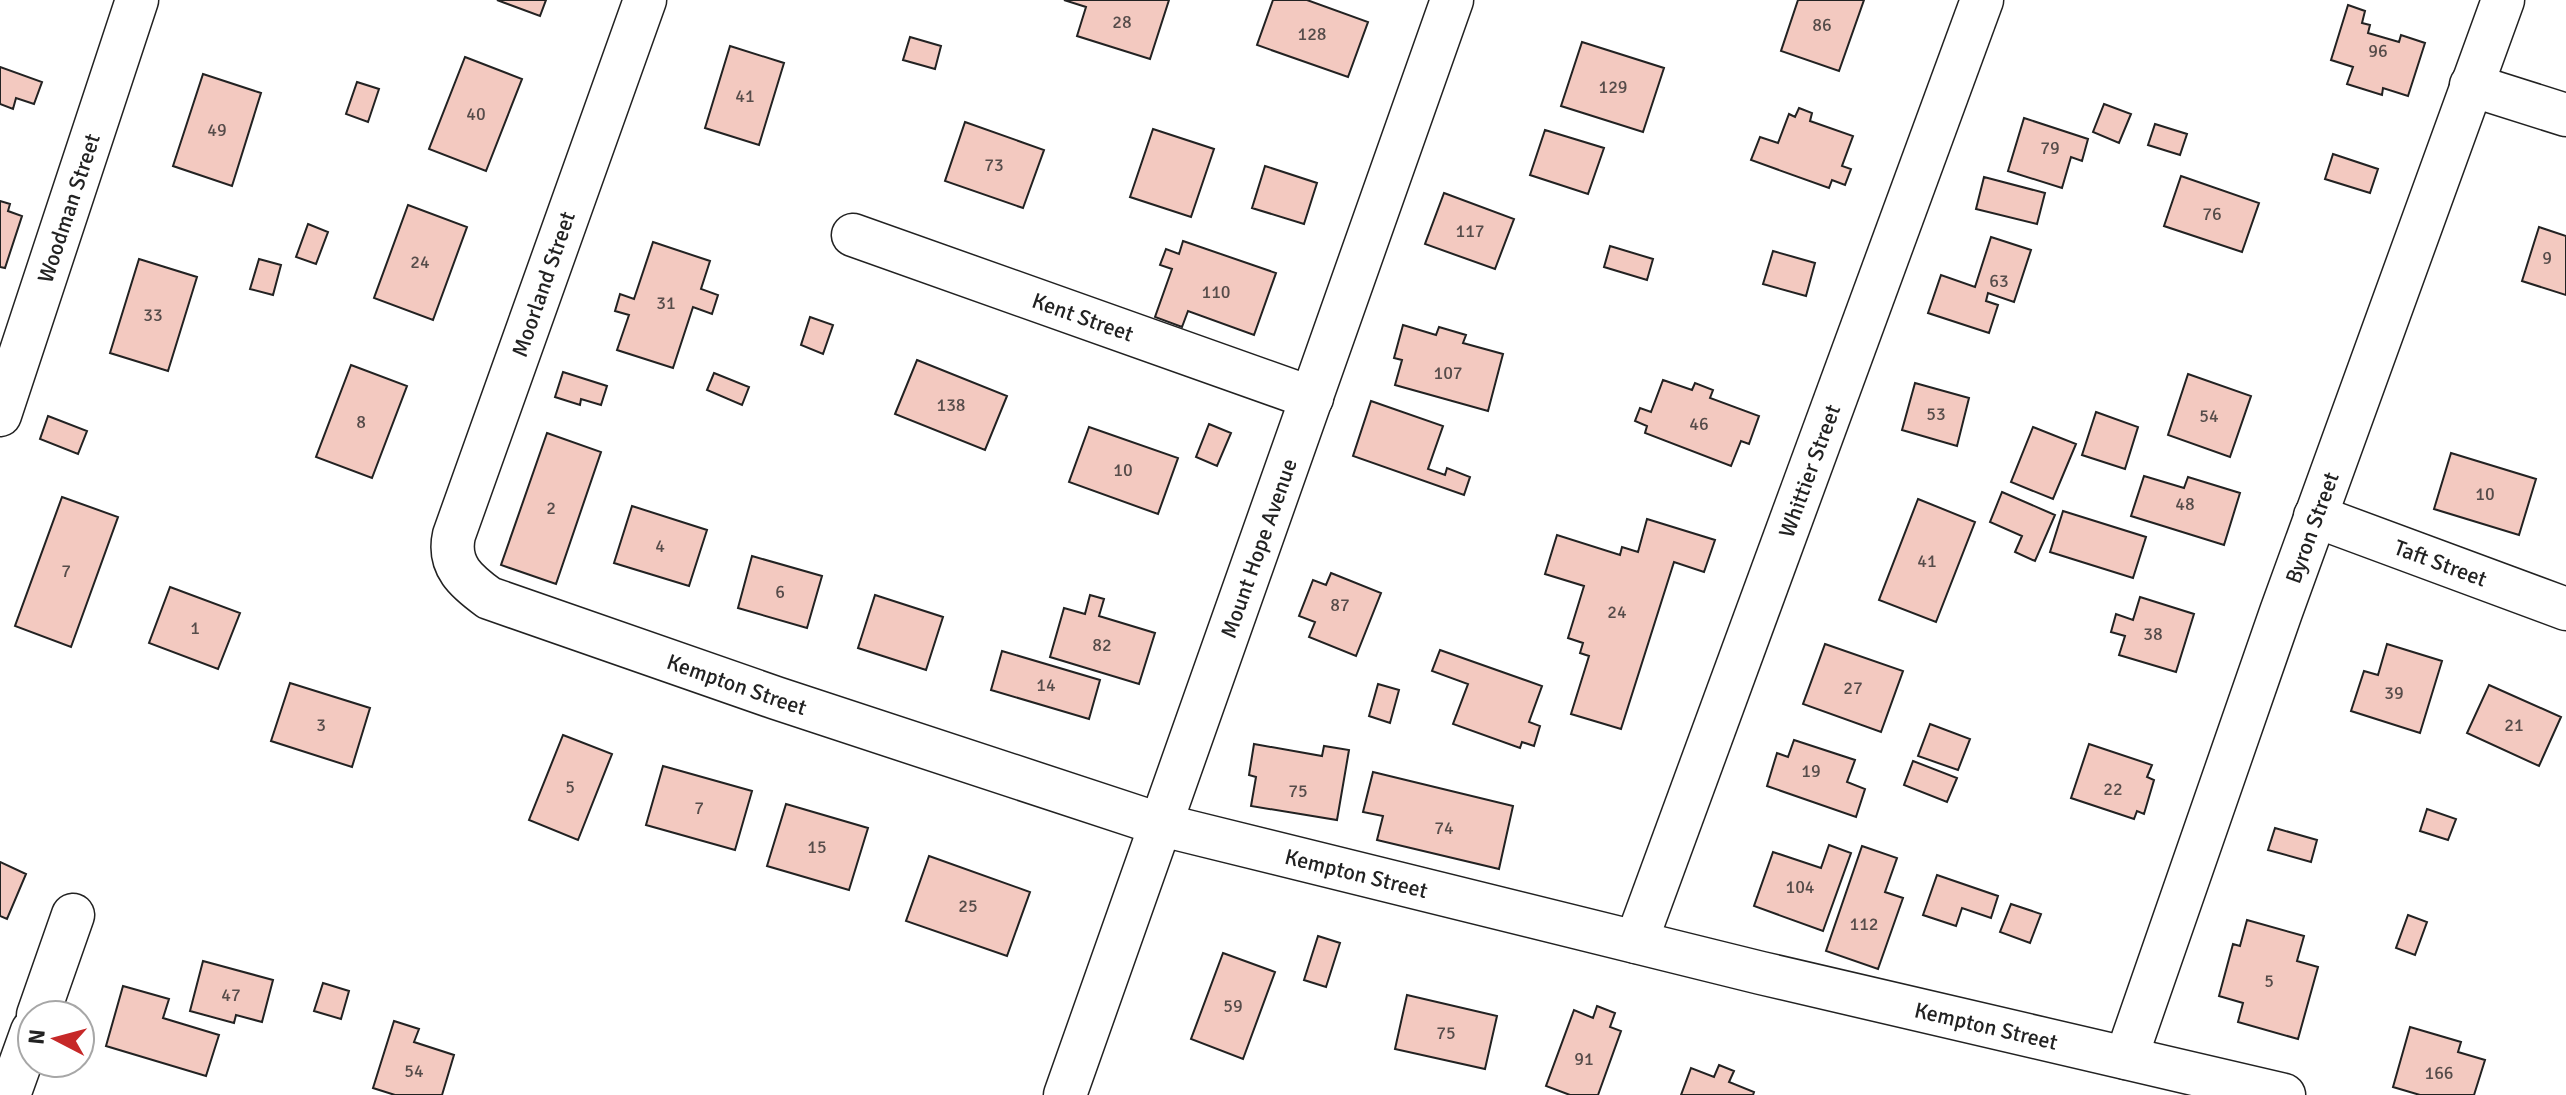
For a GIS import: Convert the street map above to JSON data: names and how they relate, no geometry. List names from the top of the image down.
{
  "streets": {
    "street": [
      "Woodman Street",
      "Moorland Street",
      "Kent Street",
      "Whittier Street",
      "Byron Street",
      "Mount Hope Avenue",
      "Taft Street",
      "Kempton Street"
    ]
  },
  "crossings": [
    ["Moorland Street", "Kempton Street"],
    ["Kent Street", "Mount Hope Avenue"],
    ["Whittier Street", "Kempton Street"],
    ["Byron Street", "Taft Street"],
    ["Byron Street", "Kempton Street"],
    ["Mount Hope Avenue", "Kempton Street"]
  ],
  "house_numbers": [
    "28",
    "86",
    "128",
    "96",
    "129",
    "41",
    "40",
    "49",
    "79",
    "73",
    "76",
    "117",
    "9",
    "24",
    "63",
    "110",
    "31",
    "33",
    "107",
    "138",
    "53",
    "54",
    "8",
    "46",
    "10",
    "10",
    "48",
    "2",
    "4",
    "41",
    "7",
    "6",
    "87",
    "24",
    "1",
    "38",
    "82",
    "14",
    "27",
    "39",
    "3",
    "21",
    "19",
    "5",
    "22",
    "75",
    "7",
    "74",
    "15",
    "104",
    "25",
    "112",
    "5",
    "47",
    "59",
    "75",
    "91",
    "54",
    "166"
  ],
  "north": "left"
}
